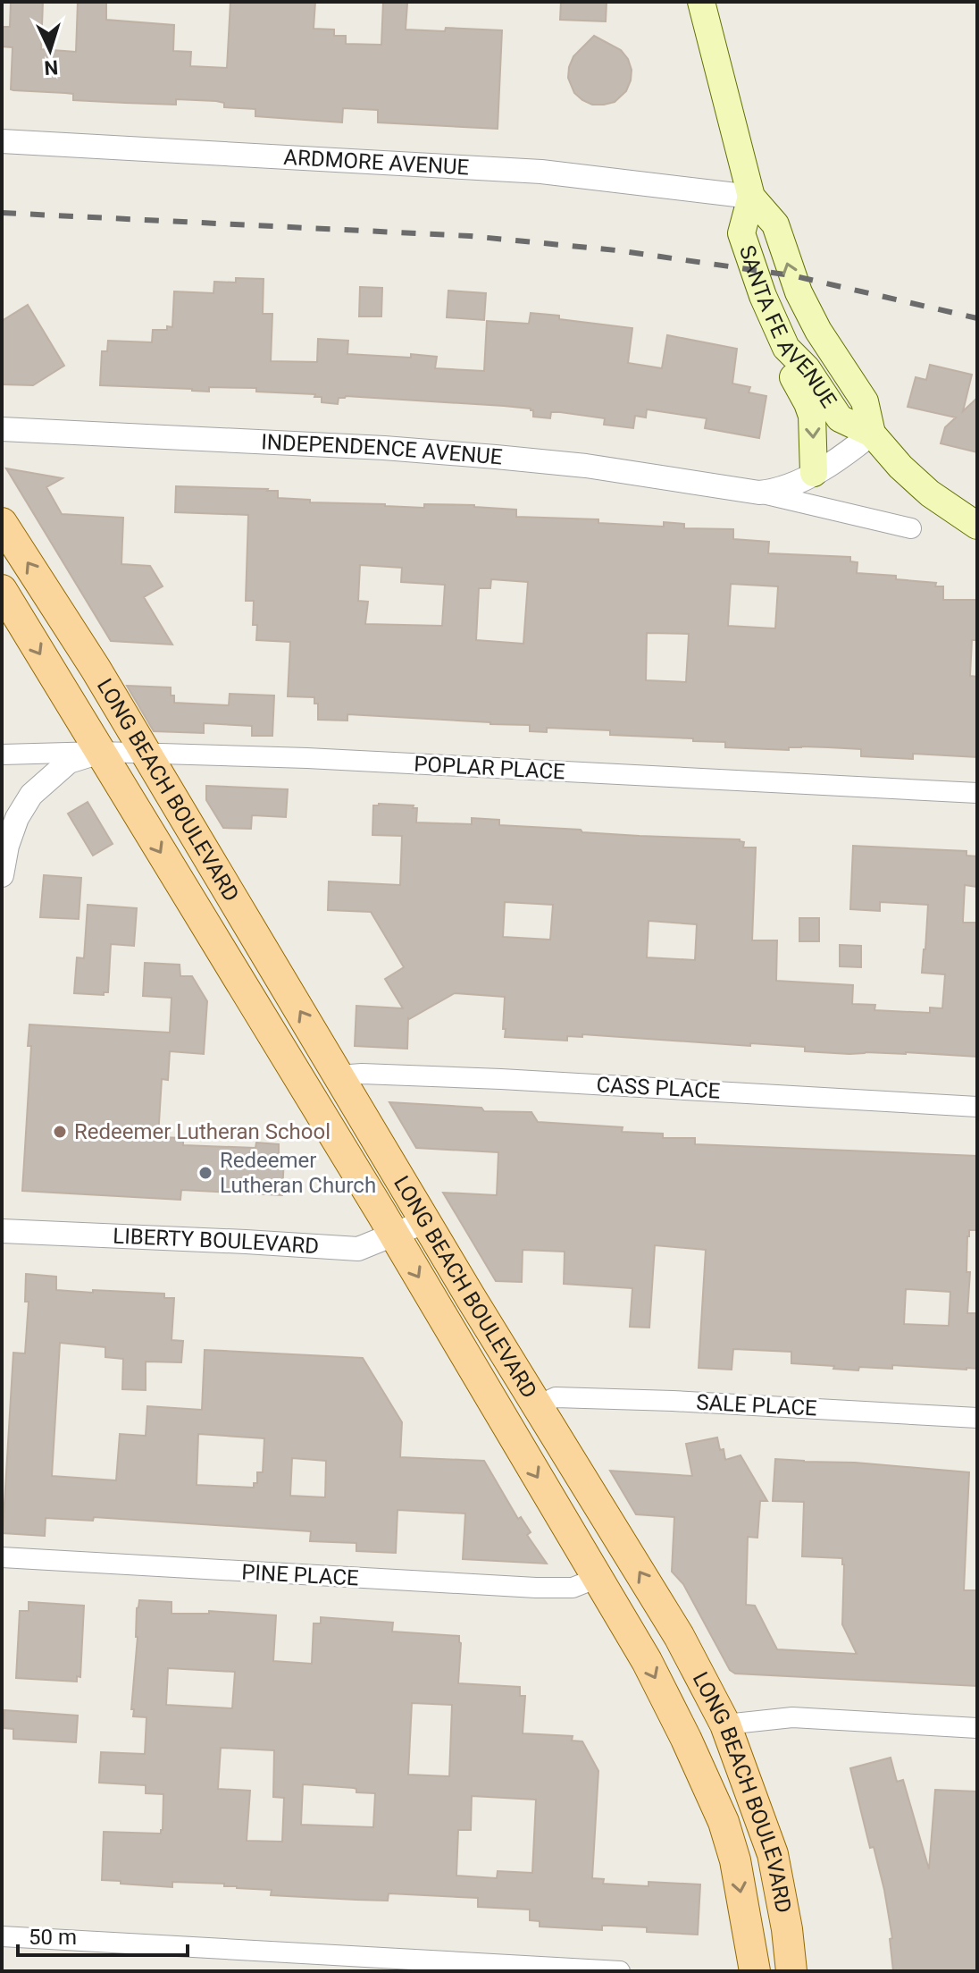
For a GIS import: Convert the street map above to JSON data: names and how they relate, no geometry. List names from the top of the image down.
{
  "streets": {
    "main road": ["SANTA FE AVENUE", "LONG BEACH BOULEVARD"],
    "street": [
      "ARDMORE AVENUE",
      "INDEPENDENCE AVENUE",
      "POPLAR PLACE",
      "CASS PLACE",
      "LIBERTY BOULEVARD",
      "SALE PLACE",
      "PINE PLACE"
    ]
  },
  "crossings": [
    ["ARDMORE AVENUE", "SANTA FE AVENUE"],
    ["SANTA FE AVENUE", "INDEPENDENCE AVENUE"],
    ["POPLAR PLACE", "LONG BEACH BOULEVARD"],
    ["LONG BEACH BOULEVARD", "CASS PLACE"],
    ["LONG BEACH BOULEVARD", "LIBERTY BOULEVARD"],
    ["LONG BEACH BOULEVARD", "SALE PLACE"],
    ["LONG BEACH BOULEVARD", "PINE PLACE"]
  ],
  "places": ["Redeemer Lutheran School", "Redeemer Lutheran Church"],
  "scale_bar": "50 m",
  "north": "bottom"
}
